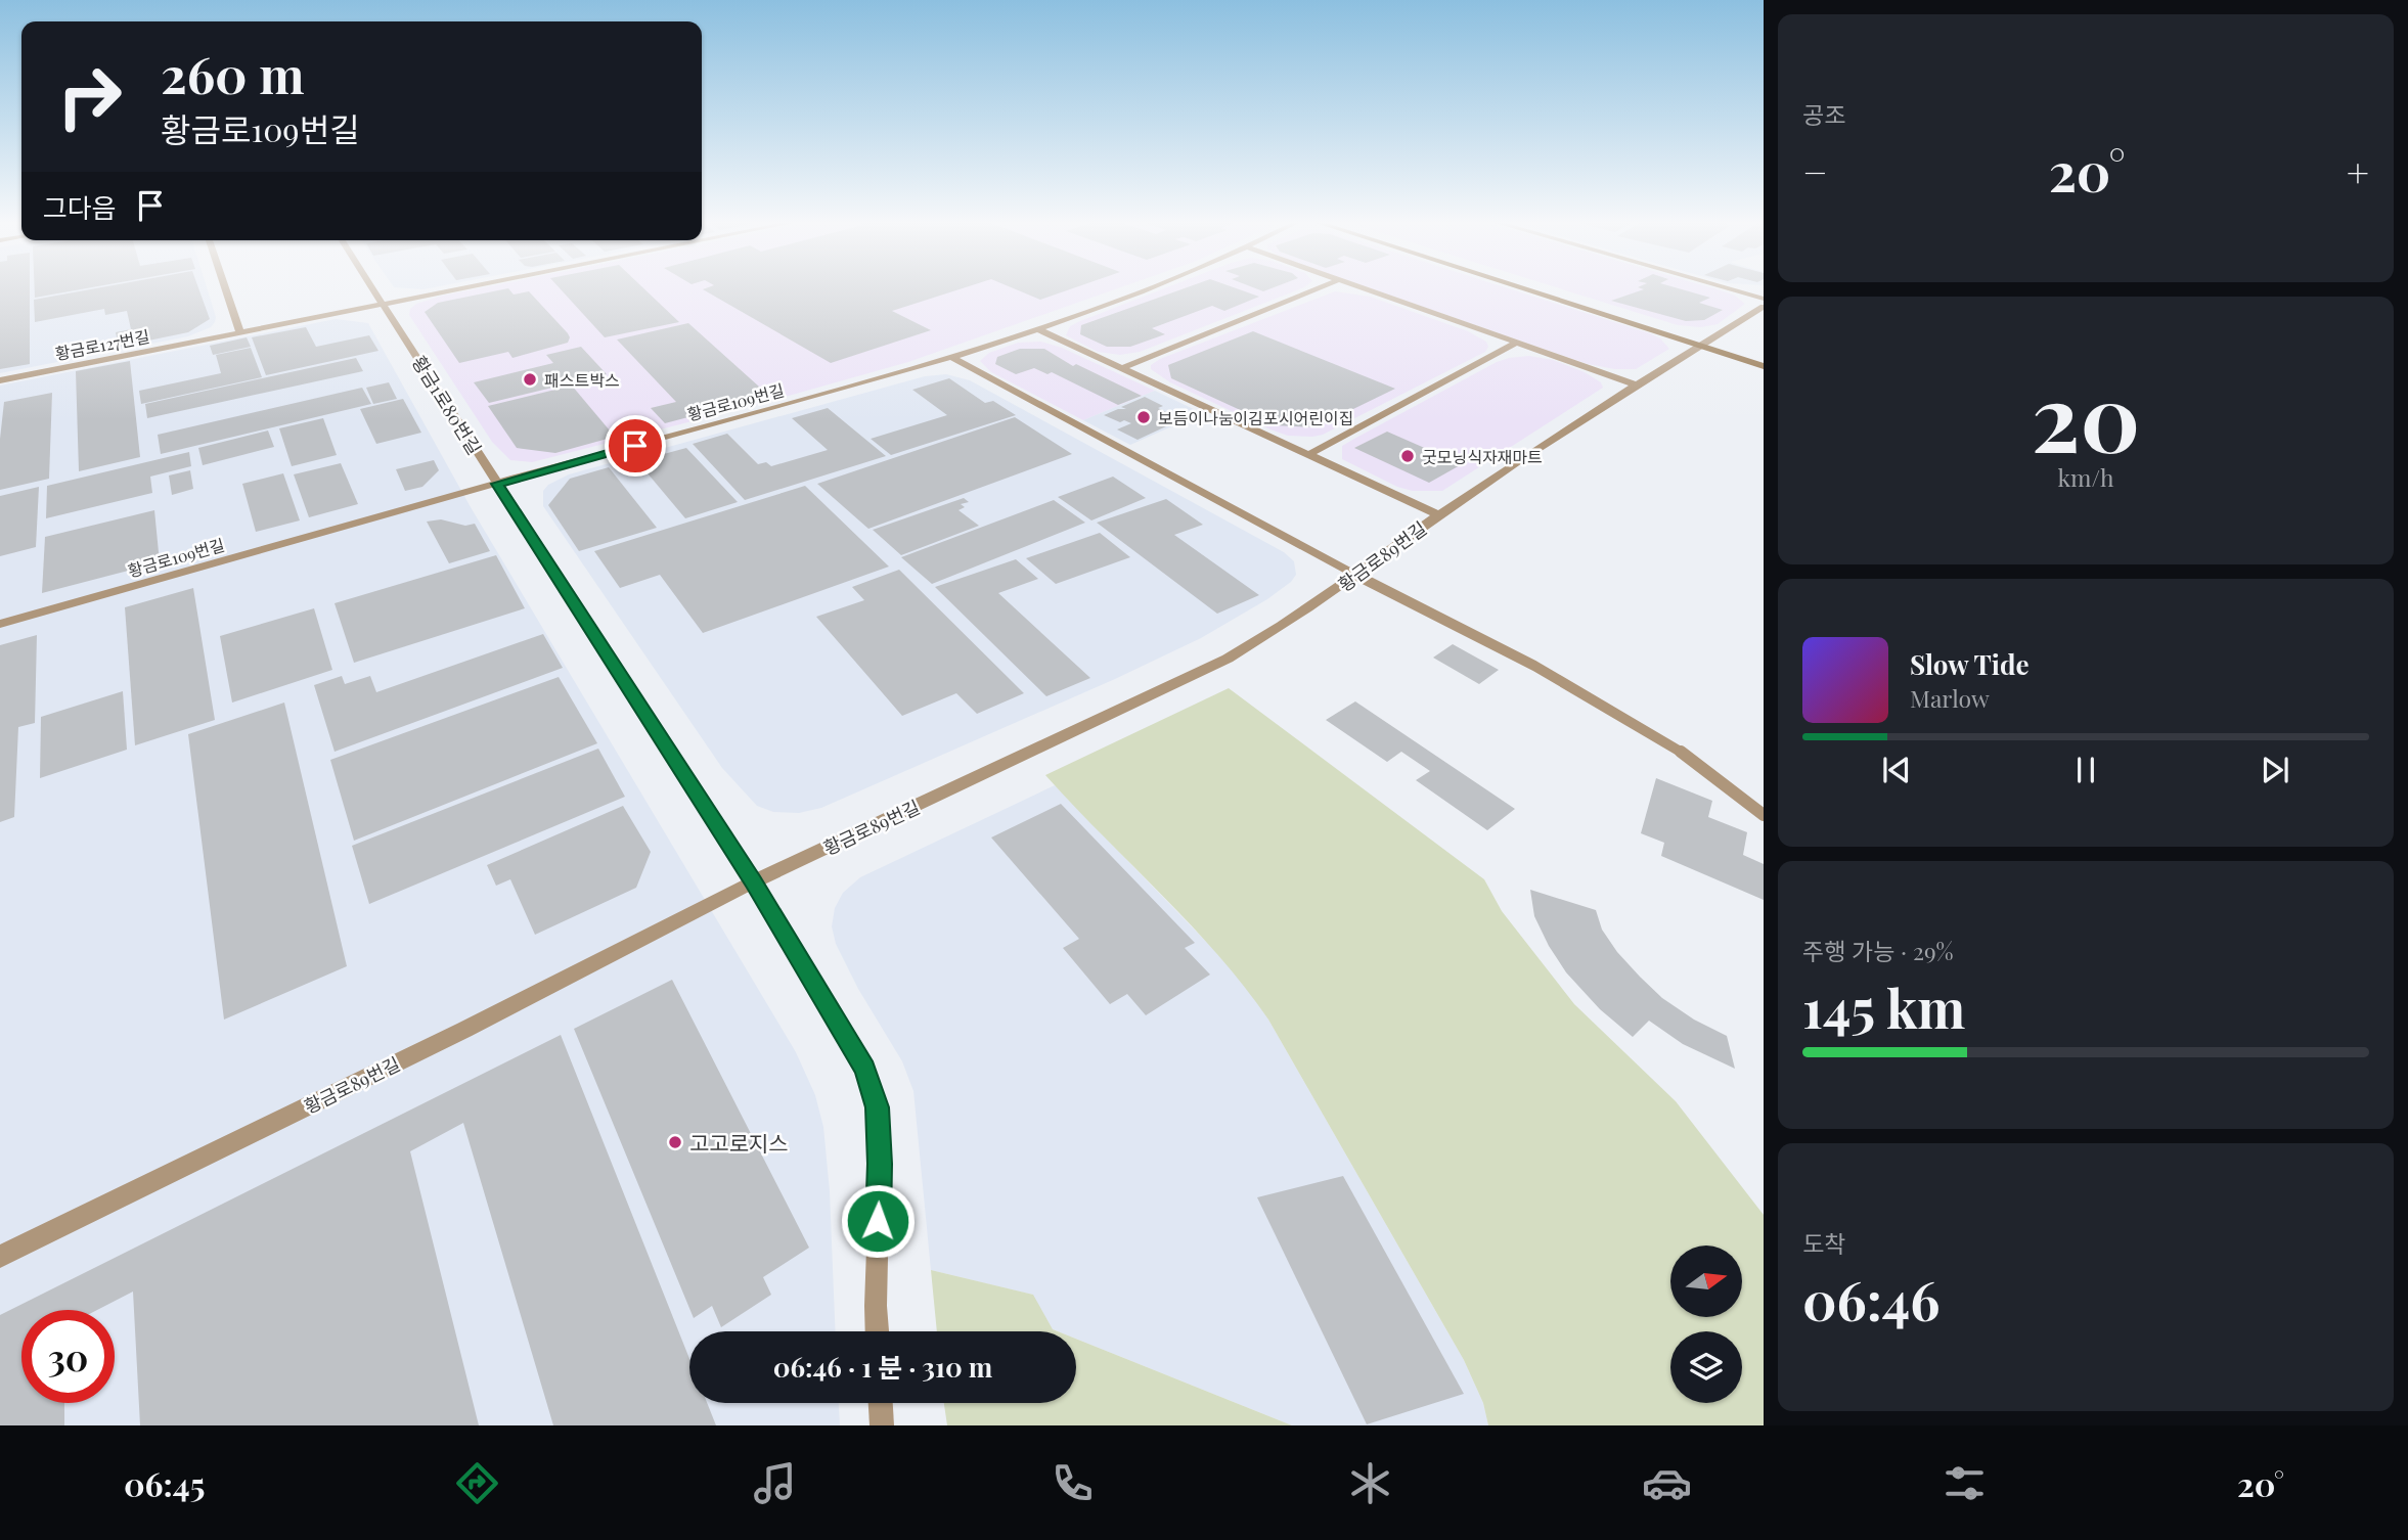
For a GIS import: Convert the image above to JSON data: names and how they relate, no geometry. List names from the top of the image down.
{
  "streets": {
    "street": [
      "황금로127번길",
      "황금로109번길",
      "황금1로80번길",
      "황금로89번길"
    ]
  },
  "crossings": [
    ["황금로127번길", "황금1로80번길"],
    ["황금로109번길", "황금1로80번길"],
    ["황금1로80번길", "황금로89번길"]
  ],
  "places": [
    "패스트박스",
    "보듬이나눔이김포시어린이집",
    "굿모닝식자재마트",
    "고고로지스"
  ],
  "north": "right",
  "page": {
    "tile": [
      "공조",
      ["20", "km/h"],
      ["주행 가능 · 29%", "145 km"],
      ["도착", "06:46"]
    ],
    "turn": ["260 m", "황금로109번길"],
    "heat": ["−", "20°", "+"],
    "then": "그다음",
    "song": ["Slow Tide", "Marlow"],
    "limit": "30",
    "trip": "06:46 · 1 분 · 310 m",
    "tabs": ["06:45", "20°"]
  }
}
